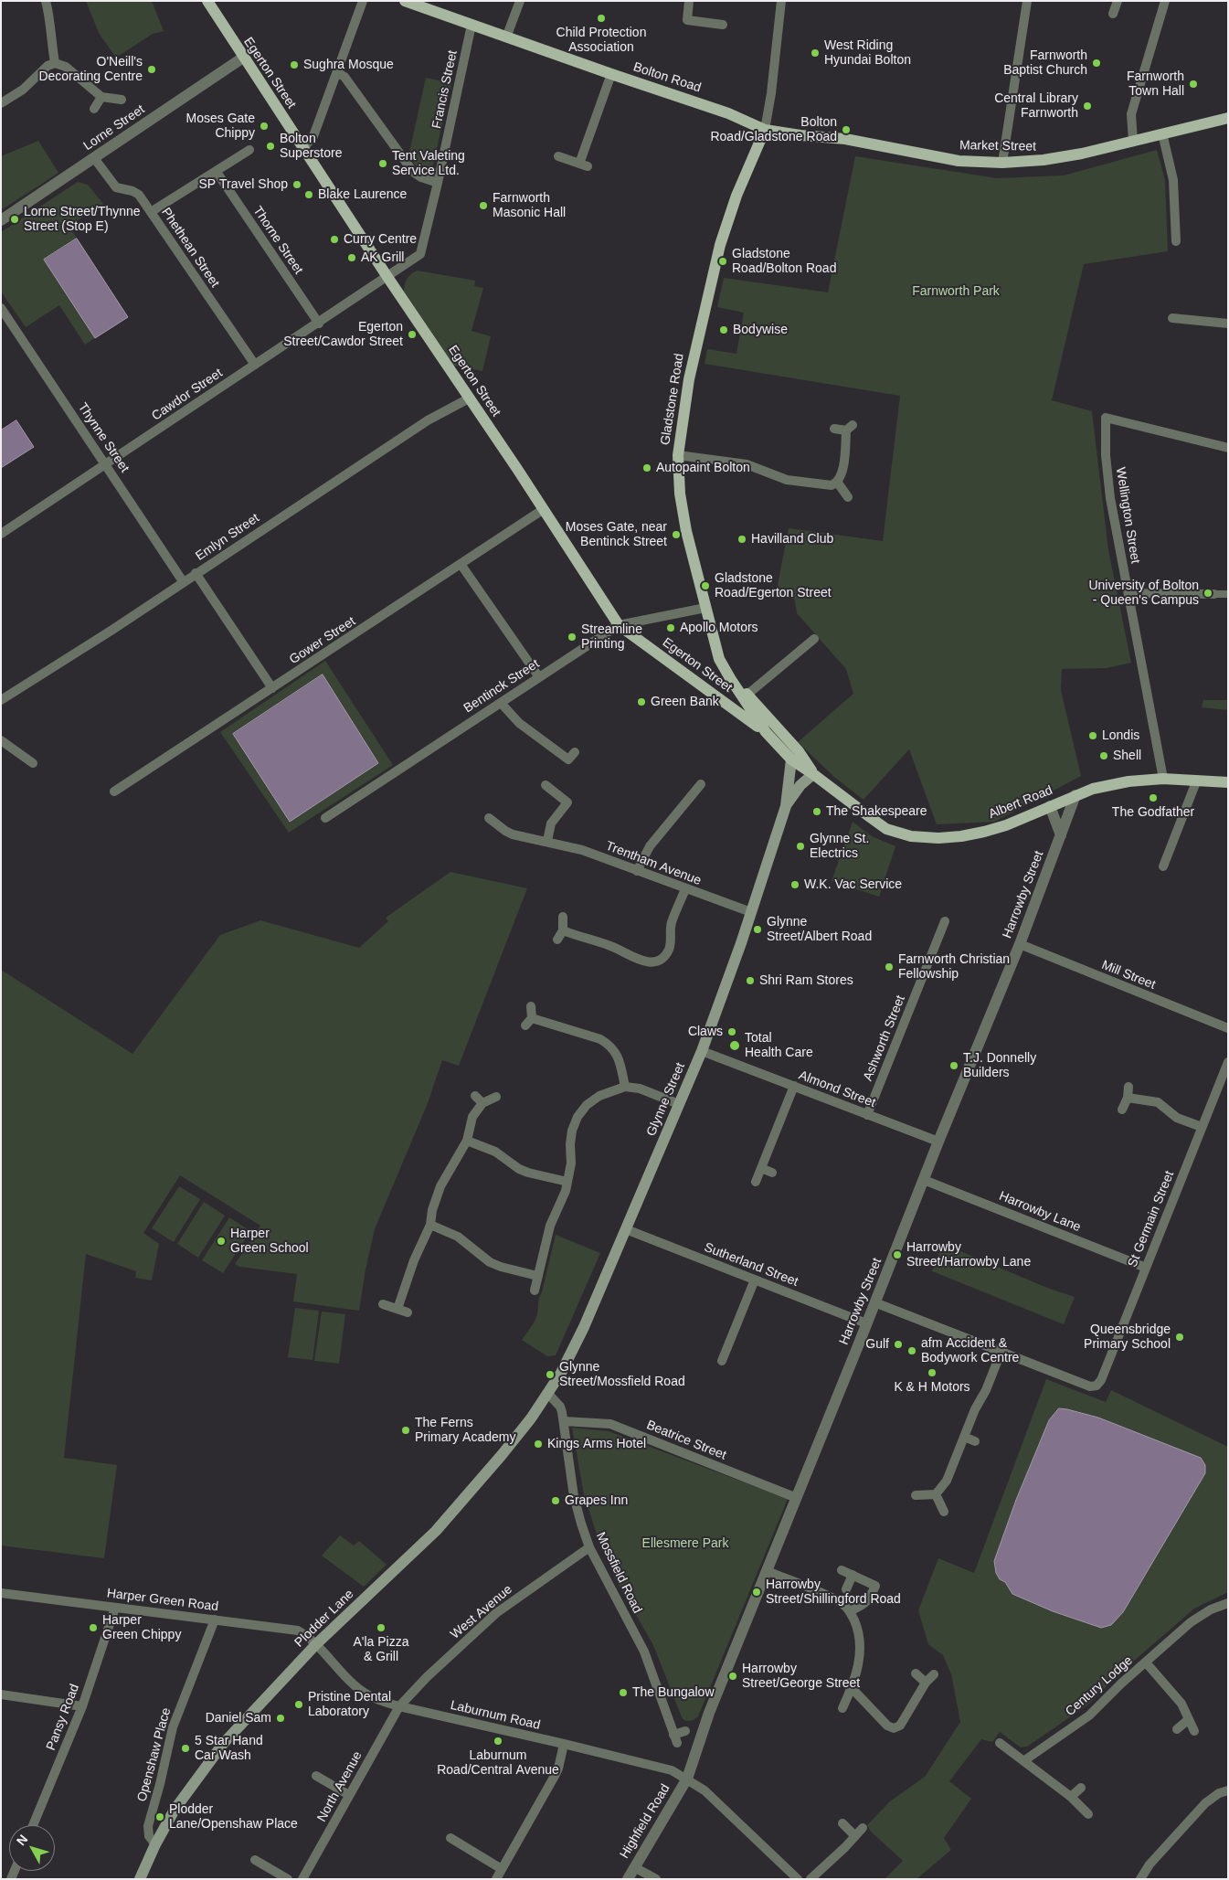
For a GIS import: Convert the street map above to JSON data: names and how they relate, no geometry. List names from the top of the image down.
{
  "streets": {
    "main road": [
      "Egerton Street",
      "Bolton Road",
      "Market Street",
      "Gladstone Road",
      "Albert Road",
      "Glynne Street",
      "Plodder Lane"
    ],
    "street": [
      "Francis Street",
      "Lorne Street",
      "Thorne Street",
      "Phethean Street",
      "Cawdor Street",
      "Thynne Street",
      "Wellington Street",
      "Emlyn Street",
      "Gower Street",
      "Bentinck Street",
      "Trentham Avenue",
      "Harrowby Street",
      "Mill Street",
      "Ashworth Street",
      "Almond Street",
      "Harrowby Lane",
      "St Germain Street",
      "Sutherland Street",
      "Beatrice Street",
      "Mossfield Road",
      "Harper Green Road",
      "West Avenue",
      "Century Lodge",
      "Laburnum Road",
      "Pansy Road",
      "Openshaw Place",
      "North Avenue",
      "Highfield Road"
    ]
  },
  "crossings": [
    ["Egerton Street", "Francis Street"],
    ["Egerton Street", "Lorne Street"],
    ["Egerton Street", "Cawdor Street"],
    ["Egerton Street", "Gladstone Road"],
    ["Egerton Street", "Emlyn Street"],
    ["Egerton Street", "Gower Street"],
    ["Egerton Street", "Bentinck Street"],
    ["Bolton Road", "Francis Street"],
    ["Bolton Road", "Market Street"],
    ["Bolton Road", "Gladstone Road"],
    ["Francis Street", "Cawdor Street"],
    ["Lorne Street", "Phethean Street"],
    ["Market Street", "Gladstone Road"],
    ["Thorne Street", "Cawdor Street"],
    ["Phethean Street", "Cawdor Street"],
    ["Cawdor Street", "Thynne Street"],
    ["Gladstone Road", "Bentinck Street"],
    ["Gladstone Road", "Albert Road"],
    ["Gladstone Road", "Glynne Street"],
    ["Thynne Street", "Emlyn Street"],
    ["Wellington Street", "Albert Road"],
    ["Albert Road", "Harrowby Street"],
    ["Albert Road", "Glynne Street"],
    ["Trentham Avenue", "Glynne Street"],
    ["Harrowby Street", "Mill Street"],
    ["Harrowby Street", "Almond Street"],
    ["Harrowby Street", "Harrowby Lane"],
    ["Harrowby Street", "Sutherland Street"],
    ["Harrowby Street", "Beatrice Street"],
    ["Harrowby Street", "Laburnum Road"],
    ["Harrowby Street", "Highfield Road"],
    ["Ashworth Street", "Almond Street"],
    ["Almond Street", "Glynne Street"],
    ["Glynne Street", "Sutherland Street"],
    ["Glynne Street", "Mossfield Road"],
    ["Glynne Street", "Plodder Lane"],
    ["Harrowby Lane", "St Germain Street"],
    ["Beatrice Street", "Mossfield Road"],
    ["Mossfield Road", "West Avenue"],
    ["Mossfield Road", "Plodder Lane"],
    ["Harper Green Road", "Plodder Lane"],
    ["Harper Green Road", "Laburnum Road"],
    ["Harper Green Road", "Pansy Road"],
    ["Harper Green Road", "Openshaw Place"],
    ["West Avenue", "Laburnum Road"],
    ["West Avenue", "North Avenue"],
    ["Plodder Lane", "Laburnum Road"],
    ["Plodder Lane", "Openshaw Place"],
    ["Laburnum Road", "North Avenue"],
    ["Laburnum Road", "Highfield Road"]
  ],
  "parks": ["Farnworth Park", "Ellesmere Park"],
  "places": [
    "Child Protection Association",
    "West Riding Hyundai Bolton",
    "Farnworth Baptist Church",
    "Sughra Mosque",
    "O'Neill's Decorating Centre",
    "Farnworth Town Hall",
    "Central Library Farnworth",
    "Moses Gate Chippy",
    "Bolton Road/Gladstone Road",
    "Bolton Superstore",
    "Tent Valeting Service Ltd.",
    "SP Travel Shop",
    "Blake Laurence",
    "Farnworth Masonic Hall",
    "Lorne Street/Thynne Street (Stop E)",
    "Curry Centre",
    "AK Grill",
    "Gladstone Road/Bolton Road",
    "Bodywise",
    "Egerton Street/Cawdor Street",
    "Autopaint Bolton",
    "Moses Gate, near Bentinck Street",
    "Havilland Club",
    "Gladstone Road/Egerton Street",
    "University of Bolton - Queen's Campus",
    "Apollo Motors",
    "Streamline Printing",
    "Green Bank",
    "Londis",
    "Shell",
    "The Godfather",
    "The Shakespeare",
    "Glynne St. Electrics",
    "W.K. Vac Service",
    "Glynne Street/Albert Road",
    "Farnworth Christian Fellowship",
    "Shri Ram Stores",
    "Claws",
    "Total Health Care",
    "T.J. Donnelly Builders",
    "Harper Green School",
    "Harrowby Street/Harrowby Lane",
    "Queensbridge Primary School",
    "Gulf",
    "afm Accident & Bodywork Centre",
    "K & H Motors",
    "Glynne Street/Mossfield Road",
    "The Ferns Primary Academy",
    "Kings Arms Hotel",
    "Grapes Inn",
    "Harrowby Street/Shillingford Road",
    "Harper Green Chippy",
    "A'la Pizza & Grill",
    "Harrowby Street/George Street",
    "The Bungalow",
    "Pristine Dental Laboratory",
    "Daniel Sam",
    "Laburnum Road/Central Avenue",
    "5 Star Hand Car Wash",
    "Plodder Lane/Openshaw Place"
  ],
  "north": "top left"
}
